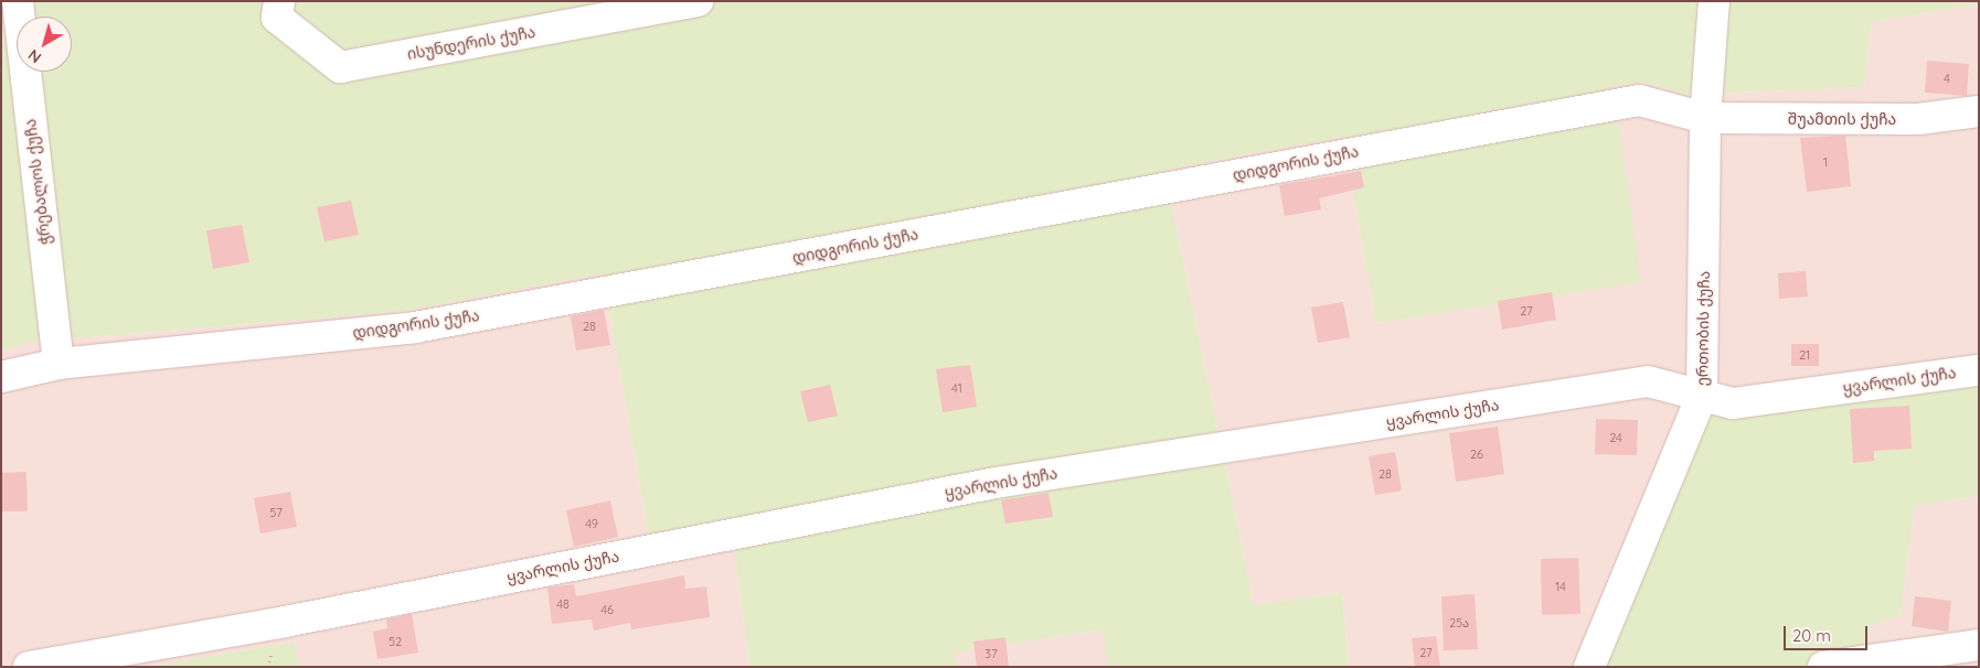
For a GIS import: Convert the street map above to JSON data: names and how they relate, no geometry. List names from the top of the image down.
{
  "streets": {
    "street": [
      "ისუნდერის ქუჩა",
      "შუამთის ქუჩა",
      "დიდგორის ქუჩა",
      "ჭრებალოს ქუჩა",
      "ერთობის ქუჩა",
      "ყვარლის ქუჩა"
    ]
  },
  "crossings": [
    ["შუამთის ქუჩა", "დიდგორის ქუჩა"],
    ["შუამთის ქუჩა", "ერთობის ქუჩა"],
    ["დიდგორის ქუჩა", "ჭრებალოს ქუჩა"],
    ["დიდგორის ქუჩა", "ერთობის ქუჩა"],
    ["ერთობის ქუჩა", "ყვარლის ქუჩა"]
  ],
  "house_numbers": [
    "4",
    "1",
    "27",
    "28",
    "21",
    "41",
    "24",
    "26",
    "28",
    "57",
    "49",
    "14",
    "48",
    "46",
    "25ა",
    "52",
    "27",
    "37"
  ],
  "scale_bar": "20 m",
  "north": "bottom left"
}
